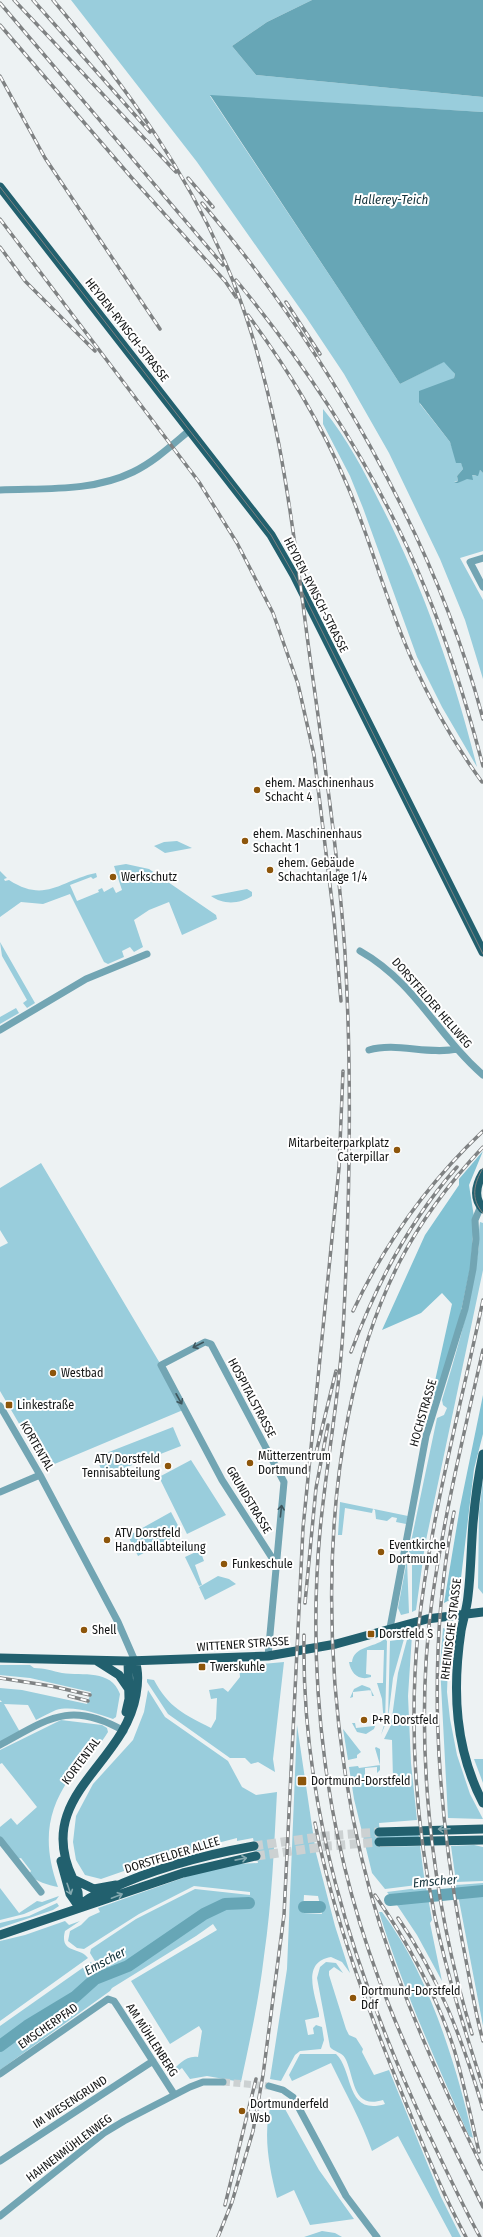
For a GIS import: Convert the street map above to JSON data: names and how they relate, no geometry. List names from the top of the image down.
{
  "streets": {
    "main road": [
      "HEYDEN-RYNSCH-STRASSE",
      "KORTENTAL",
      "RHEINISCHE STRASSE",
      "WITTENER STRASSE",
      "DORSTFELDER ALLEE"
    ],
    "street": [
      "DORSTFELDER HELLWEG",
      "HOSPITALSTRASSE",
      "HOCHSTRASSE",
      "GRUNDSTRASSE",
      "EMSCHERPFAD",
      "AM MÜHLENBERG",
      "IM WIESENGRUND",
      "HAHNENMÜHLENWEG"
    ]
  },
  "crossings": [
    ["HOSPITALSTRASSE", "GRUNDSTRASSE"],
    ["HOCHSTRASSE", "WITTENER STRASSE"],
    ["KORTENTAL", "WITTENER STRASSE"],
    ["KORTENTAL", "DORSTFELDER ALLEE"],
    ["RHEINISCHE STRASSE", "WITTENER STRASSE"],
    ["EMSCHERPFAD", "AM MÜHLENBERG"],
    ["AM MÜHLENBERG", "IM WIESENGRUND"],
    ["AM MÜHLENBERG", "HAHNENMÜHLENWEG"]
  ],
  "one_way": ["GRUNDSTRASSE"],
  "water": ["Hallerey-Teich", "Emscher"],
  "places": {
    "other": [
      "ehem. Maschinenhaus Schacht 4",
      "ehem. Maschinenhaus Schacht 1",
      "ehem. Gebäude Schachtanlage 1/4",
      "Werkschutz",
      "Mitarbeiterparkplatz Caterpillar",
      "Westbad",
      "Mütterzentrum Dortmund",
      "ATV Dorstfeld Tennisabteilung",
      "ATV Dorstfeld Handballabteilung",
      "Eventkirche Dortmund",
      "Funkeschule",
      "Shell",
      "P+R Dorstfeld",
      "Dortmund-Dorstfeld Ddf",
      "Dortmunderfeld Wsb"
    ],
    "transit": [
      "Linkestraße",
      "Dorstfeld S",
      "Twerskuhle",
      "Dortmund-Dorstfeld"
    ]
  }
}
